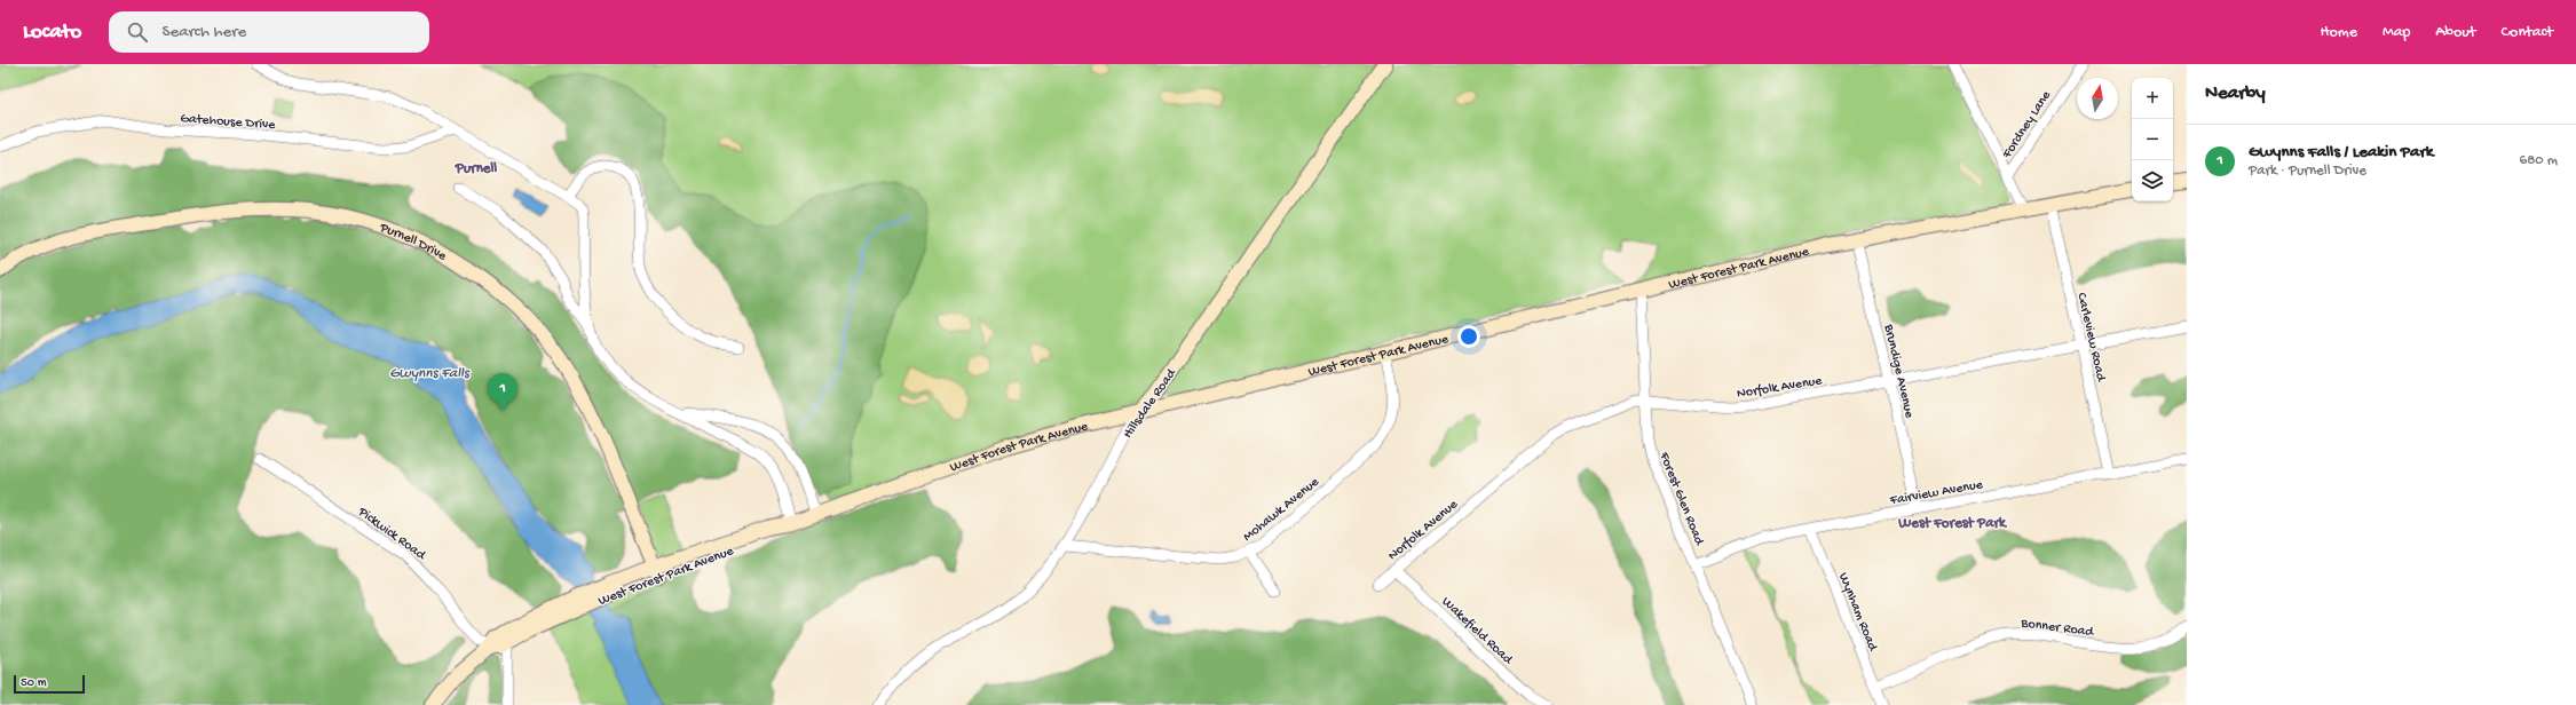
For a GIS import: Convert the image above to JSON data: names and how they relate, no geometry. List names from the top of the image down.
{
  "streets": {
    "main road": ["Purnell Drive", "West Forest Park Avenue", "Hillsdale Road"],
    "street": [
      "Gatehouse Drive",
      "Fordney Lane",
      "Carleview Road",
      "Brundige Avenue",
      "Norfolk Avenue",
      "Fairview Avenue",
      "Forest Glen Road",
      "Mohawk Avenue",
      "Pickwick Road",
      "Wynham Road",
      "Bonner Road",
      "Wakefield Road"
    ]
  },
  "crossings": [
    ["Purnell Drive", "West Forest Park Avenue"],
    ["West Forest Park Avenue", "Carleview Road"],
    ["West Forest Park Avenue", "Brundige Avenue"],
    ["West Forest Park Avenue", "Hillsdale Road"],
    ["West Forest Park Avenue", "Forest Glen Road"],
    ["West Forest Park Avenue", "Mohawk Avenue"],
    ["Carleview Road", "Norfolk Avenue"],
    ["Carleview Road", "Fairview Avenue"],
    ["Brundige Avenue", "Norfolk Avenue"],
    ["Brundige Avenue", "Fairview Avenue"],
    ["Norfolk Avenue", "Forest Glen Road"],
    ["Norfolk Avenue", "Wakefield Road"],
    ["Hillsdale Road", "Mohawk Avenue"],
    ["Fairview Avenue", "Forest Glen Road"],
    ["Fairview Avenue", "Wynham Road"],
    ["Wynham Road", "Bonner Road"]
  ],
  "districts": ["Purnell", "West Forest Park"],
  "water": ["Gwynns Falls"],
  "scale_bar": "50 m",
  "north": "top",
  "page": {
    "header": "Locato",
    "search": "Search here",
    "nav": [
      "Home",
      "Map",
      "About",
      "Contact"
    ],
    "heading": "Nearby",
    "map_buttons": ["+", "−"],
    "list": [
      {
        "mark": "1",
        "name": "Gwynns Falls / Leakin Park",
        "note": "Park · Purnell Drive",
        "value": "680 m"
      }
    ],
    "pins": "1",
    "scale": "50 m"
  }
}
